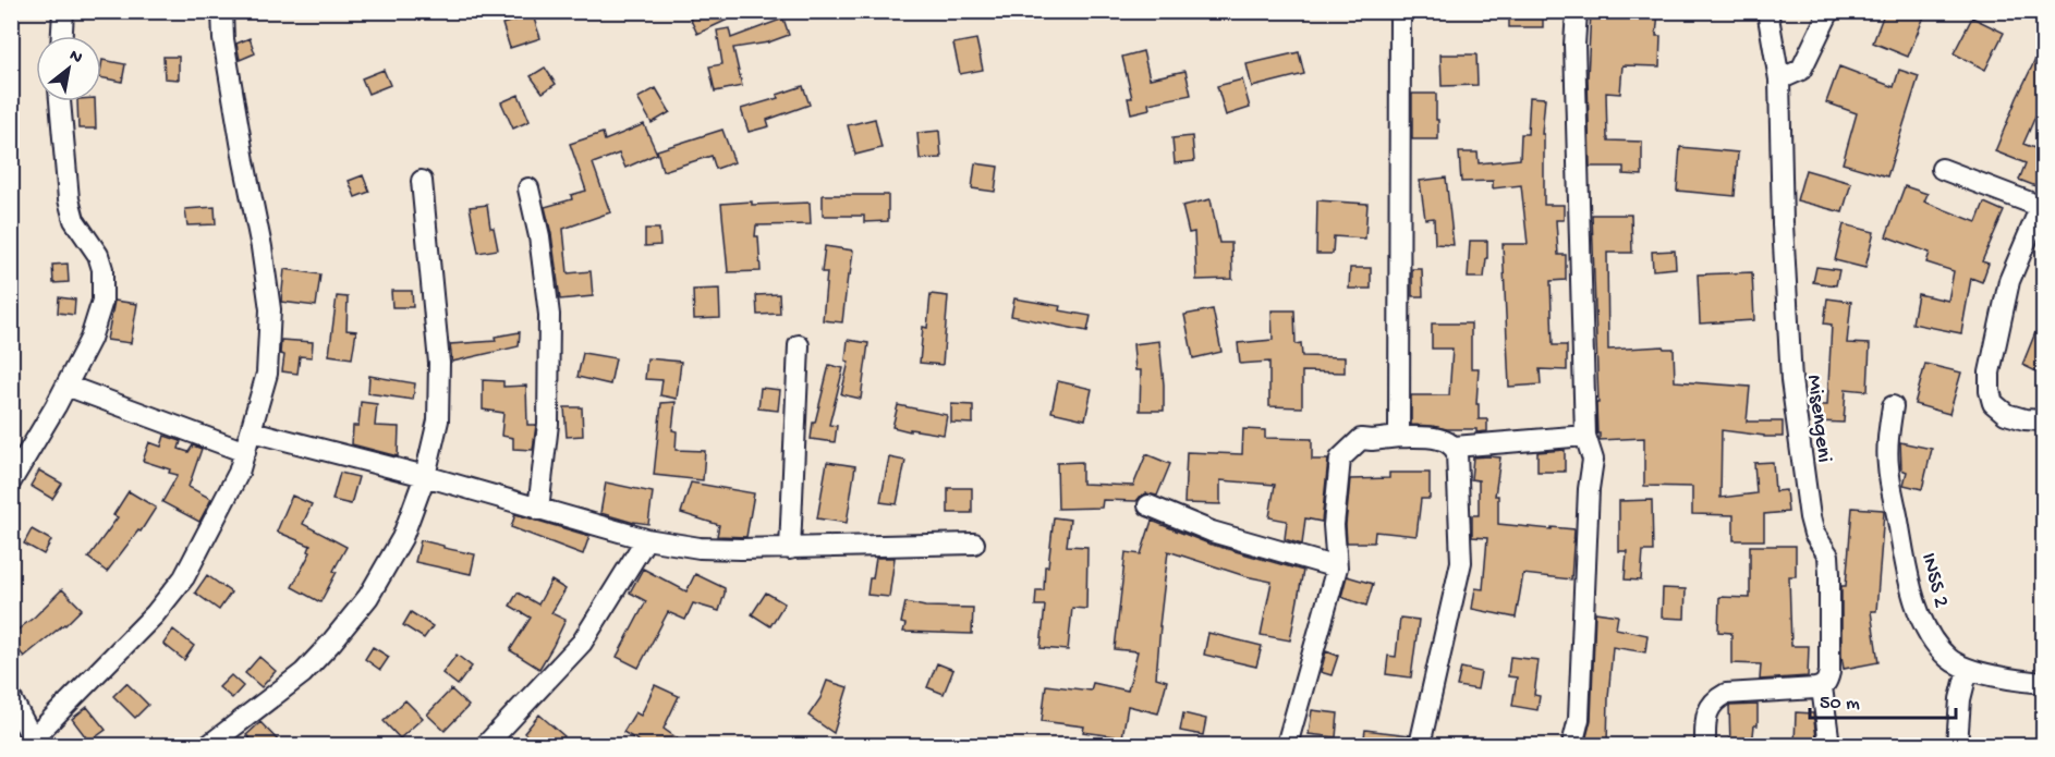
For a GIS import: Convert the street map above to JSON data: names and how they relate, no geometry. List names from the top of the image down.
{
  "streets": {
    "street": ["Misengeni", "INSS 2"]
  },
  "scale_bar": "50 m",
  "north": "top right"
}
